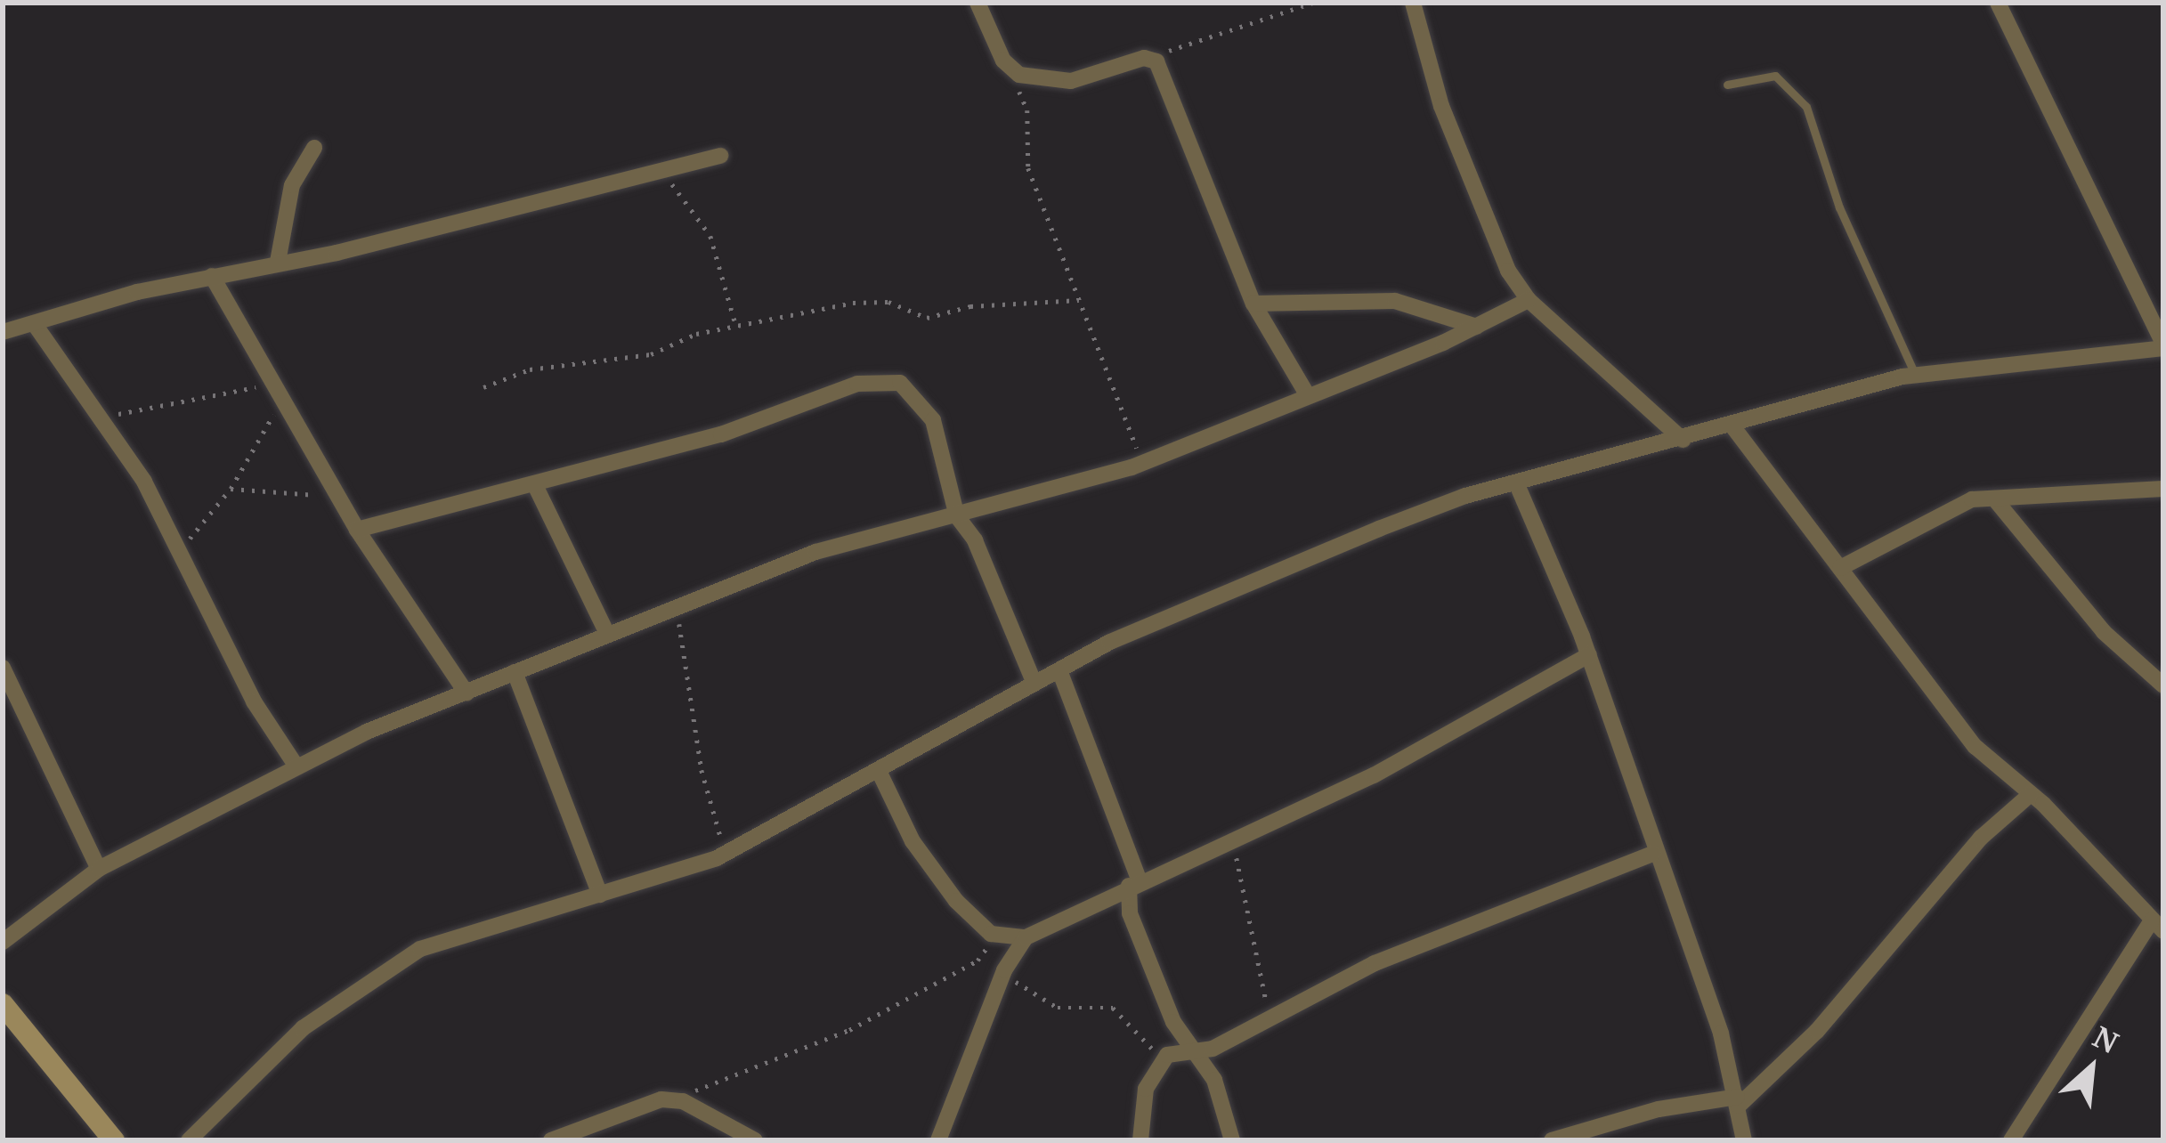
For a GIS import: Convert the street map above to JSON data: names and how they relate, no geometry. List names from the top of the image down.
{
  "north": "top right"
}
